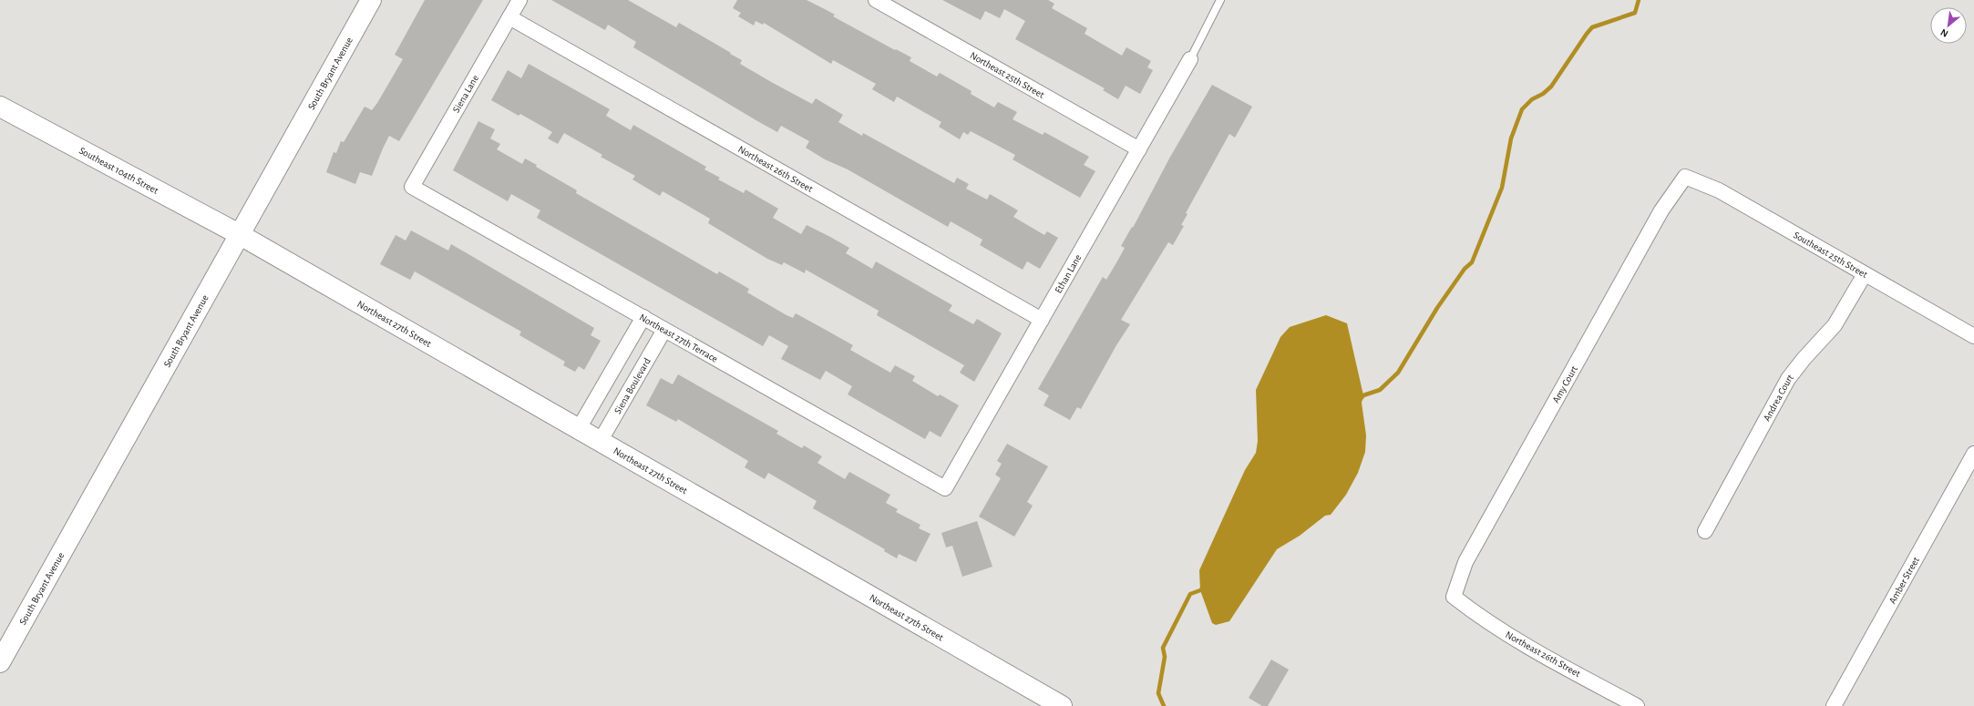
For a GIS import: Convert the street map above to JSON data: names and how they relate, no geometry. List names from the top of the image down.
{
  "streets": {
    "street": [
      "South Bryant Avenue",
      "Northeast 25th Street",
      "Siena Lane",
      "Northeast 26th Street",
      "Southeast 104th Street",
      "Southeast 25th Street",
      "Ethan Lane",
      "Northeast 27th Street",
      "Northeast 27th Terrace",
      "Amy Court",
      "Siena Boulevard",
      "Andrea Court",
      "Amber Street"
    ]
  },
  "crossings": [
    ["South Bryant Avenue", "Southeast 104th Street"],
    ["South Bryant Avenue", "Northeast 27th Street"],
    ["Northeast 25th Street", "Ethan Lane"],
    ["Siena Lane", "Northeast 26th Street"],
    ["Siena Lane", "Northeast 27th Terrace"],
    ["Northeast 26th Street", "Ethan Lane"],
    ["Northeast 26th Street", "Amy Court"],
    ["Southeast 104th Street", "Northeast 27th Street"],
    ["Southeast 25th Street", "Amy Court"],
    ["Southeast 25th Street", "Andrea Court"],
    ["Ethan Lane", "Northeast 27th Terrace"],
    ["Northeast 27th Street", "Siena Boulevard"],
    ["Northeast 27th Terrace", "Siena Boulevard"]
  ],
  "north": "bottom left"
}
